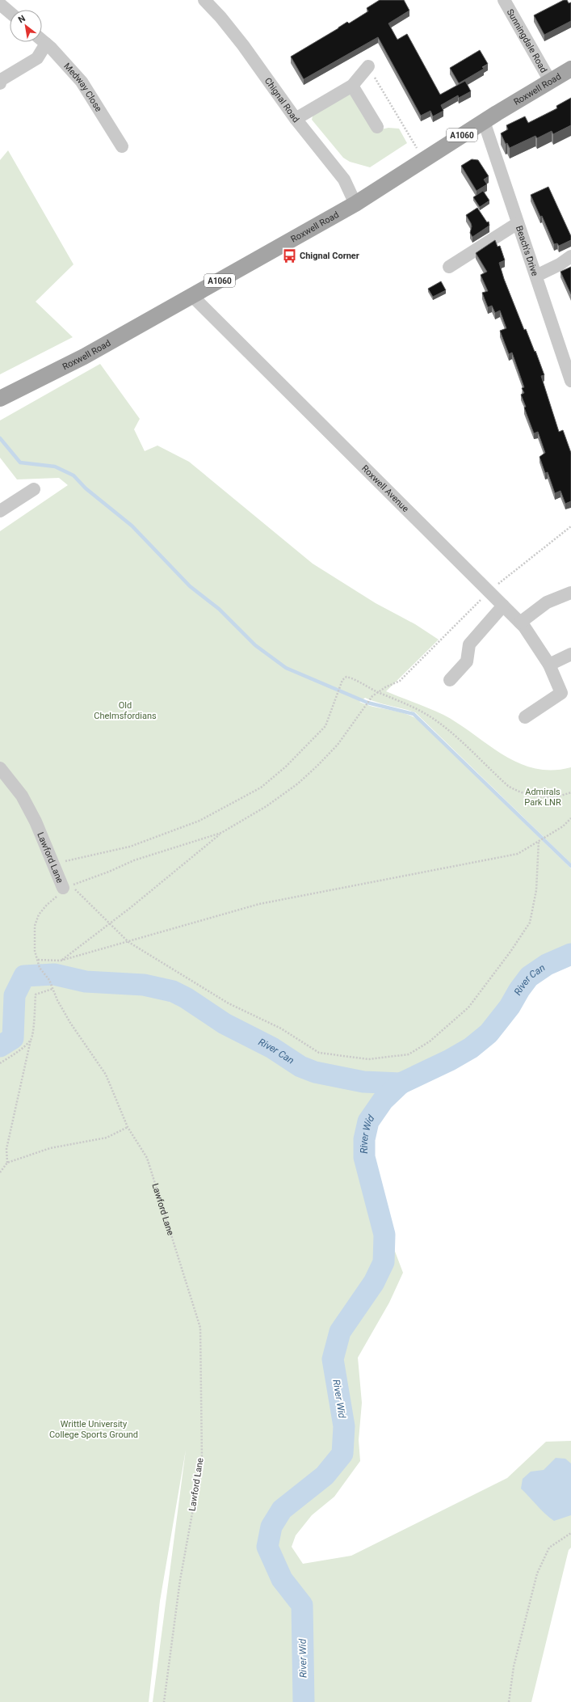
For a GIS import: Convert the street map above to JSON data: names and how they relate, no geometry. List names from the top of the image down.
{
  "streets": {
    "main road": ["Roxwell Road", "A1060"],
    "street": [
      "Sunningdale Road",
      "Medway Close",
      "Chignal Road",
      "Beach's Drive",
      "Roxwell Avenue",
      "Lawford Lane"
    ]
  },
  "crossings": [
    ["Sunningdale Road", "Roxwell Road"],
    ["Roxwell Road", "Chignal Road"],
    ["Roxwell Road", "Beach's Drive"],
    ["Roxwell Road", "Roxwell Avenue"]
  ],
  "water": ["River Can", "River Wid"],
  "parks": ["Old Chelmsfordians", "Admirals Park LNR", "Writtle University College Sports Ground"],
  "places": {
    "bus stop": ["Chignal Corner"]
  },
  "north": "top left"
}
